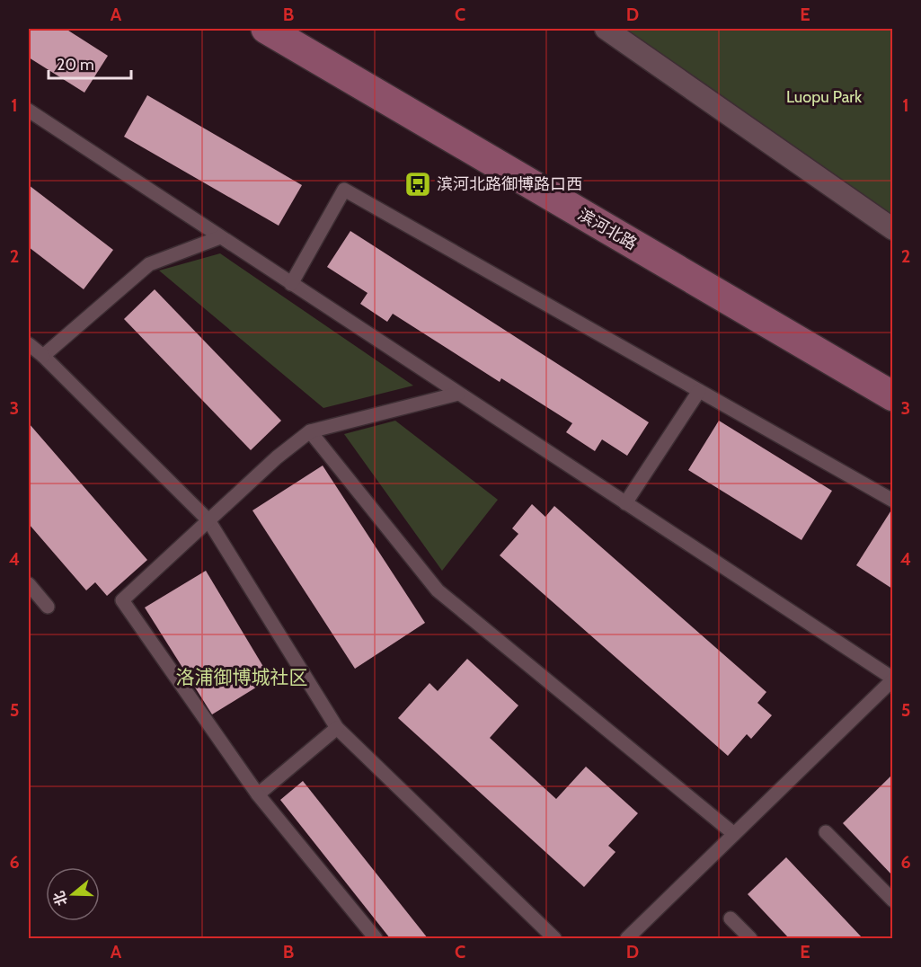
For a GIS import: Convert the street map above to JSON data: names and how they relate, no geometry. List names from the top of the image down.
{
  "streets": {
    "main road": ["滨河北路"]
  },
  "districts": ["洛浦御博城社区"],
  "parks": ["Luopu Park"],
  "places": {
    "bus stop": ["滨河北路御博路口西"]
  },
  "scale_bar": "20 m",
  "north": "left",
  "grid": {
    "columns": [
      "A",
      "B",
      "C",
      "D",
      "E"
    ],
    "rows": [
      "1",
      "2",
      "3",
      "4",
      "5",
      "6"
    ]
  }
}
